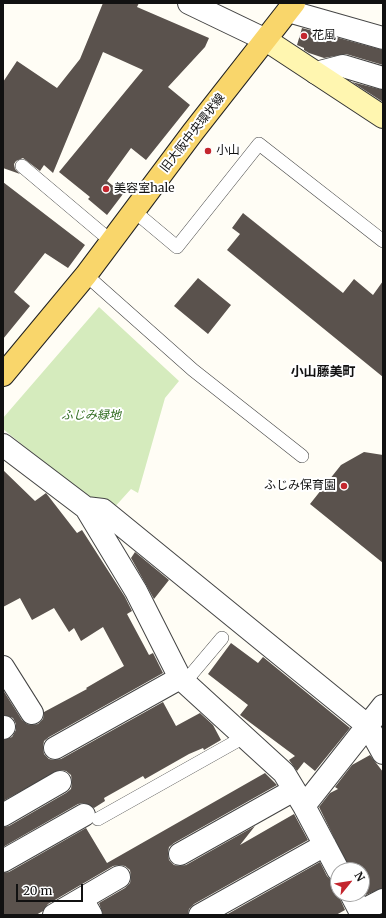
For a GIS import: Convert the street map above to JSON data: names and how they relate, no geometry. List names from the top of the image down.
{
  "streets": {
    "main road": ["旧大阪中央環状線"]
  },
  "districts": ["小山藤美町"],
  "parks": ["ふじみ緑地"],
  "places": [
    "花風",
    "小山",
    "美容室hale",
    "ふじみ保育園"
  ],
  "scale_bar": "20 m",
  "north": "top right"
}
